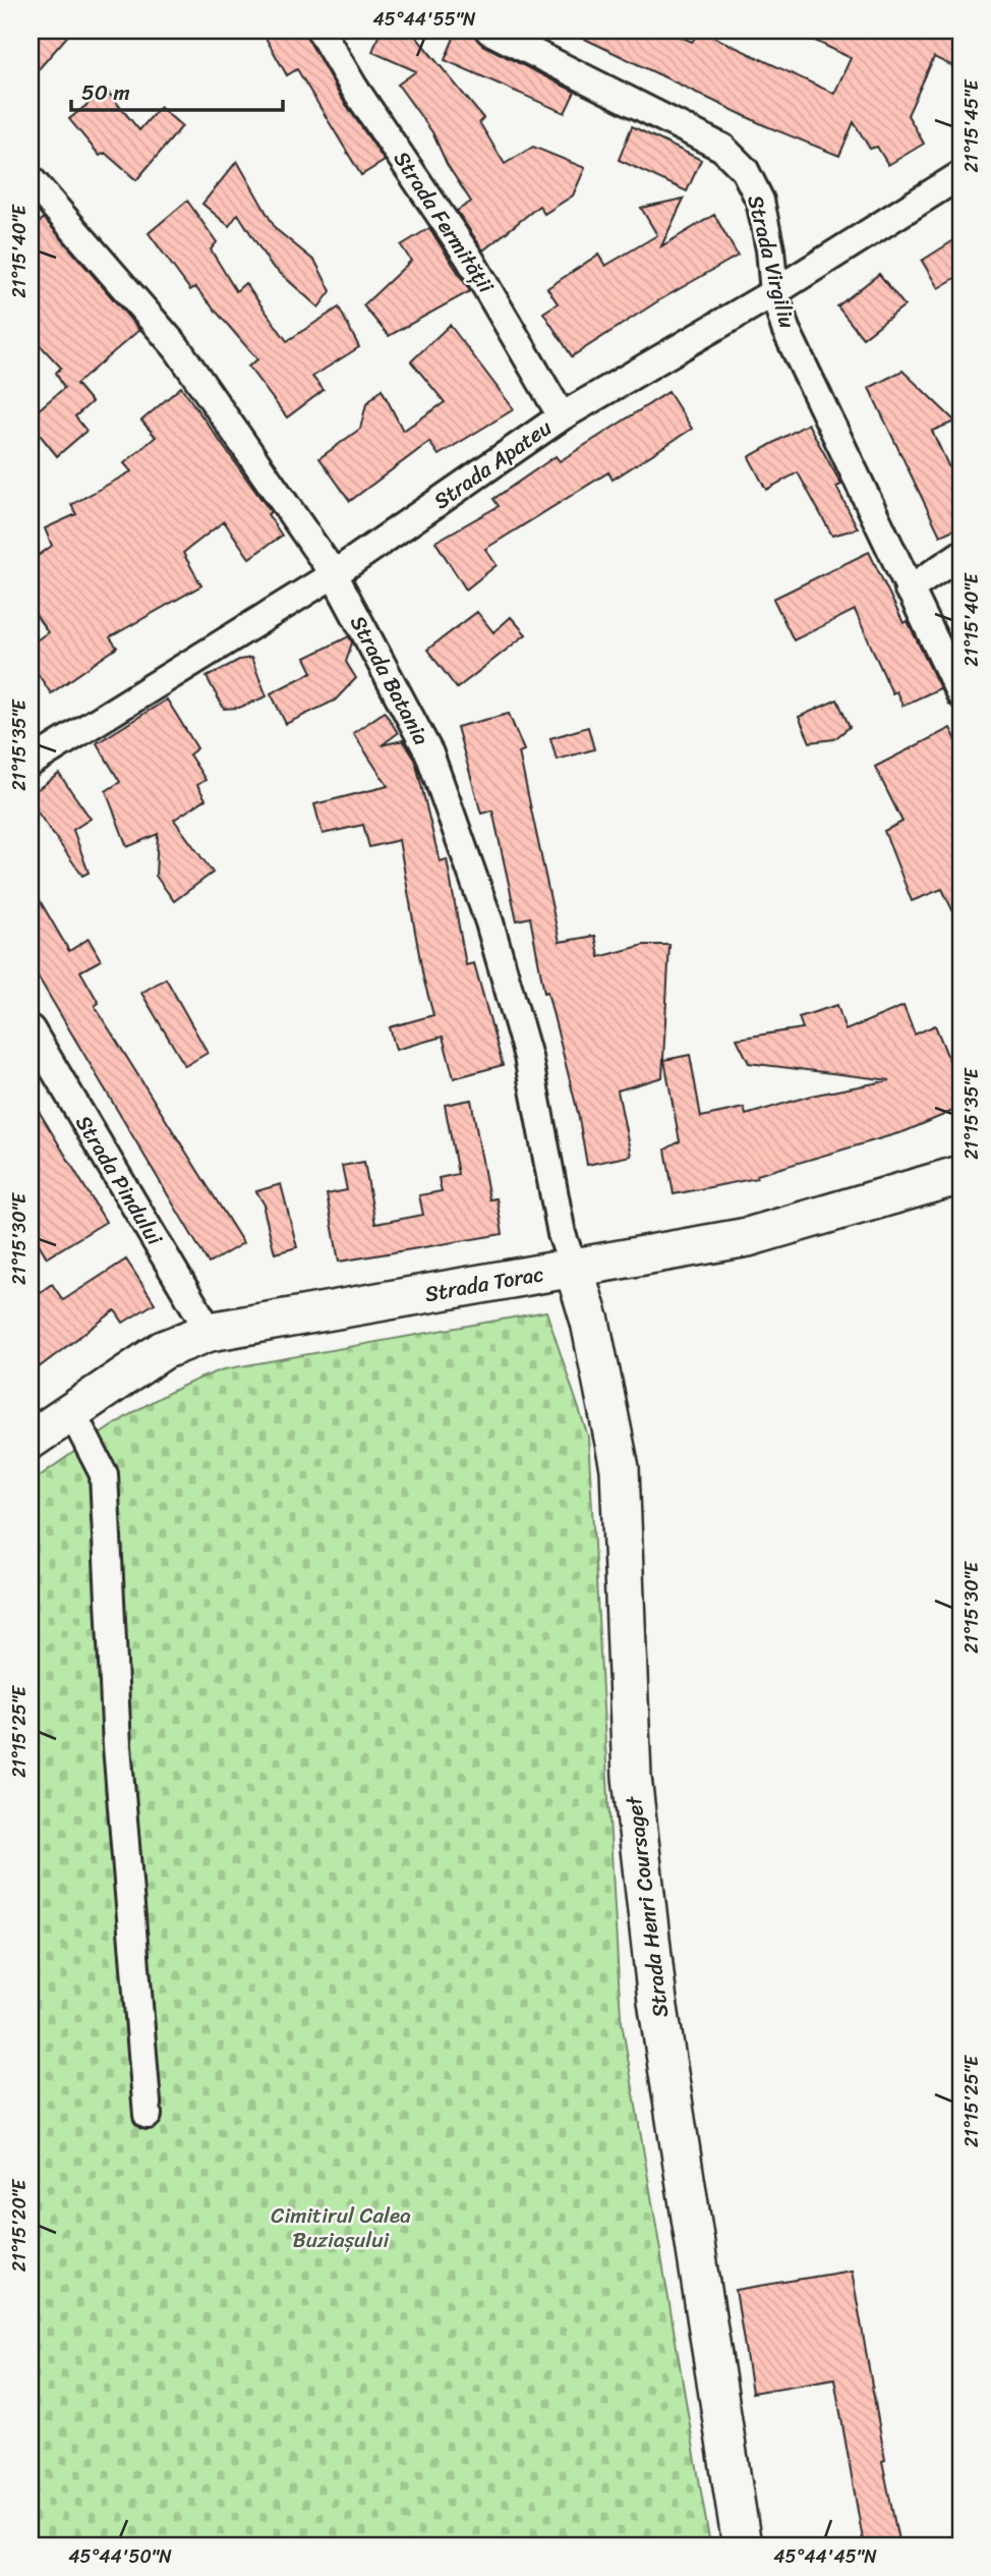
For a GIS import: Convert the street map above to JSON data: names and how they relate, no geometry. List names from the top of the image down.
{
  "streets": {
    "street": [
      "Strada Fermității",
      "Strada Virgiliu",
      "Strada Apateu",
      "Strada Batania",
      "Strada Pindului",
      "Strada Torac",
      "Strada Henri Coursaget"
    ]
  },
  "crossings": [
    ["Strada Fermității", "Strada Apateu"],
    ["Strada Virgiliu", "Strada Apateu"],
    ["Strada Apateu", "Strada Batania"],
    ["Strada Batania", "Strada Torac"],
    ["Strada Batania", "Strada Henri Coursaget"],
    ["Strada Pindului", "Strada Torac"],
    ["Strada Torac", "Strada Henri Coursaget"]
  ],
  "parks": ["Cimitirul Calea Buziașului"],
  "scale_bar": "50 m",
  "coordinates": [
    "45°44'55\"N",
    "21°15'45\"E",
    "21°15'40\"E",
    "21°15'35\"E",
    "21°15'30\"E",
    "21°15'25\"E",
    "21°15'20\"E",
    "45°44'50\"N",
    "45°44'45\"N"
  ]
}
